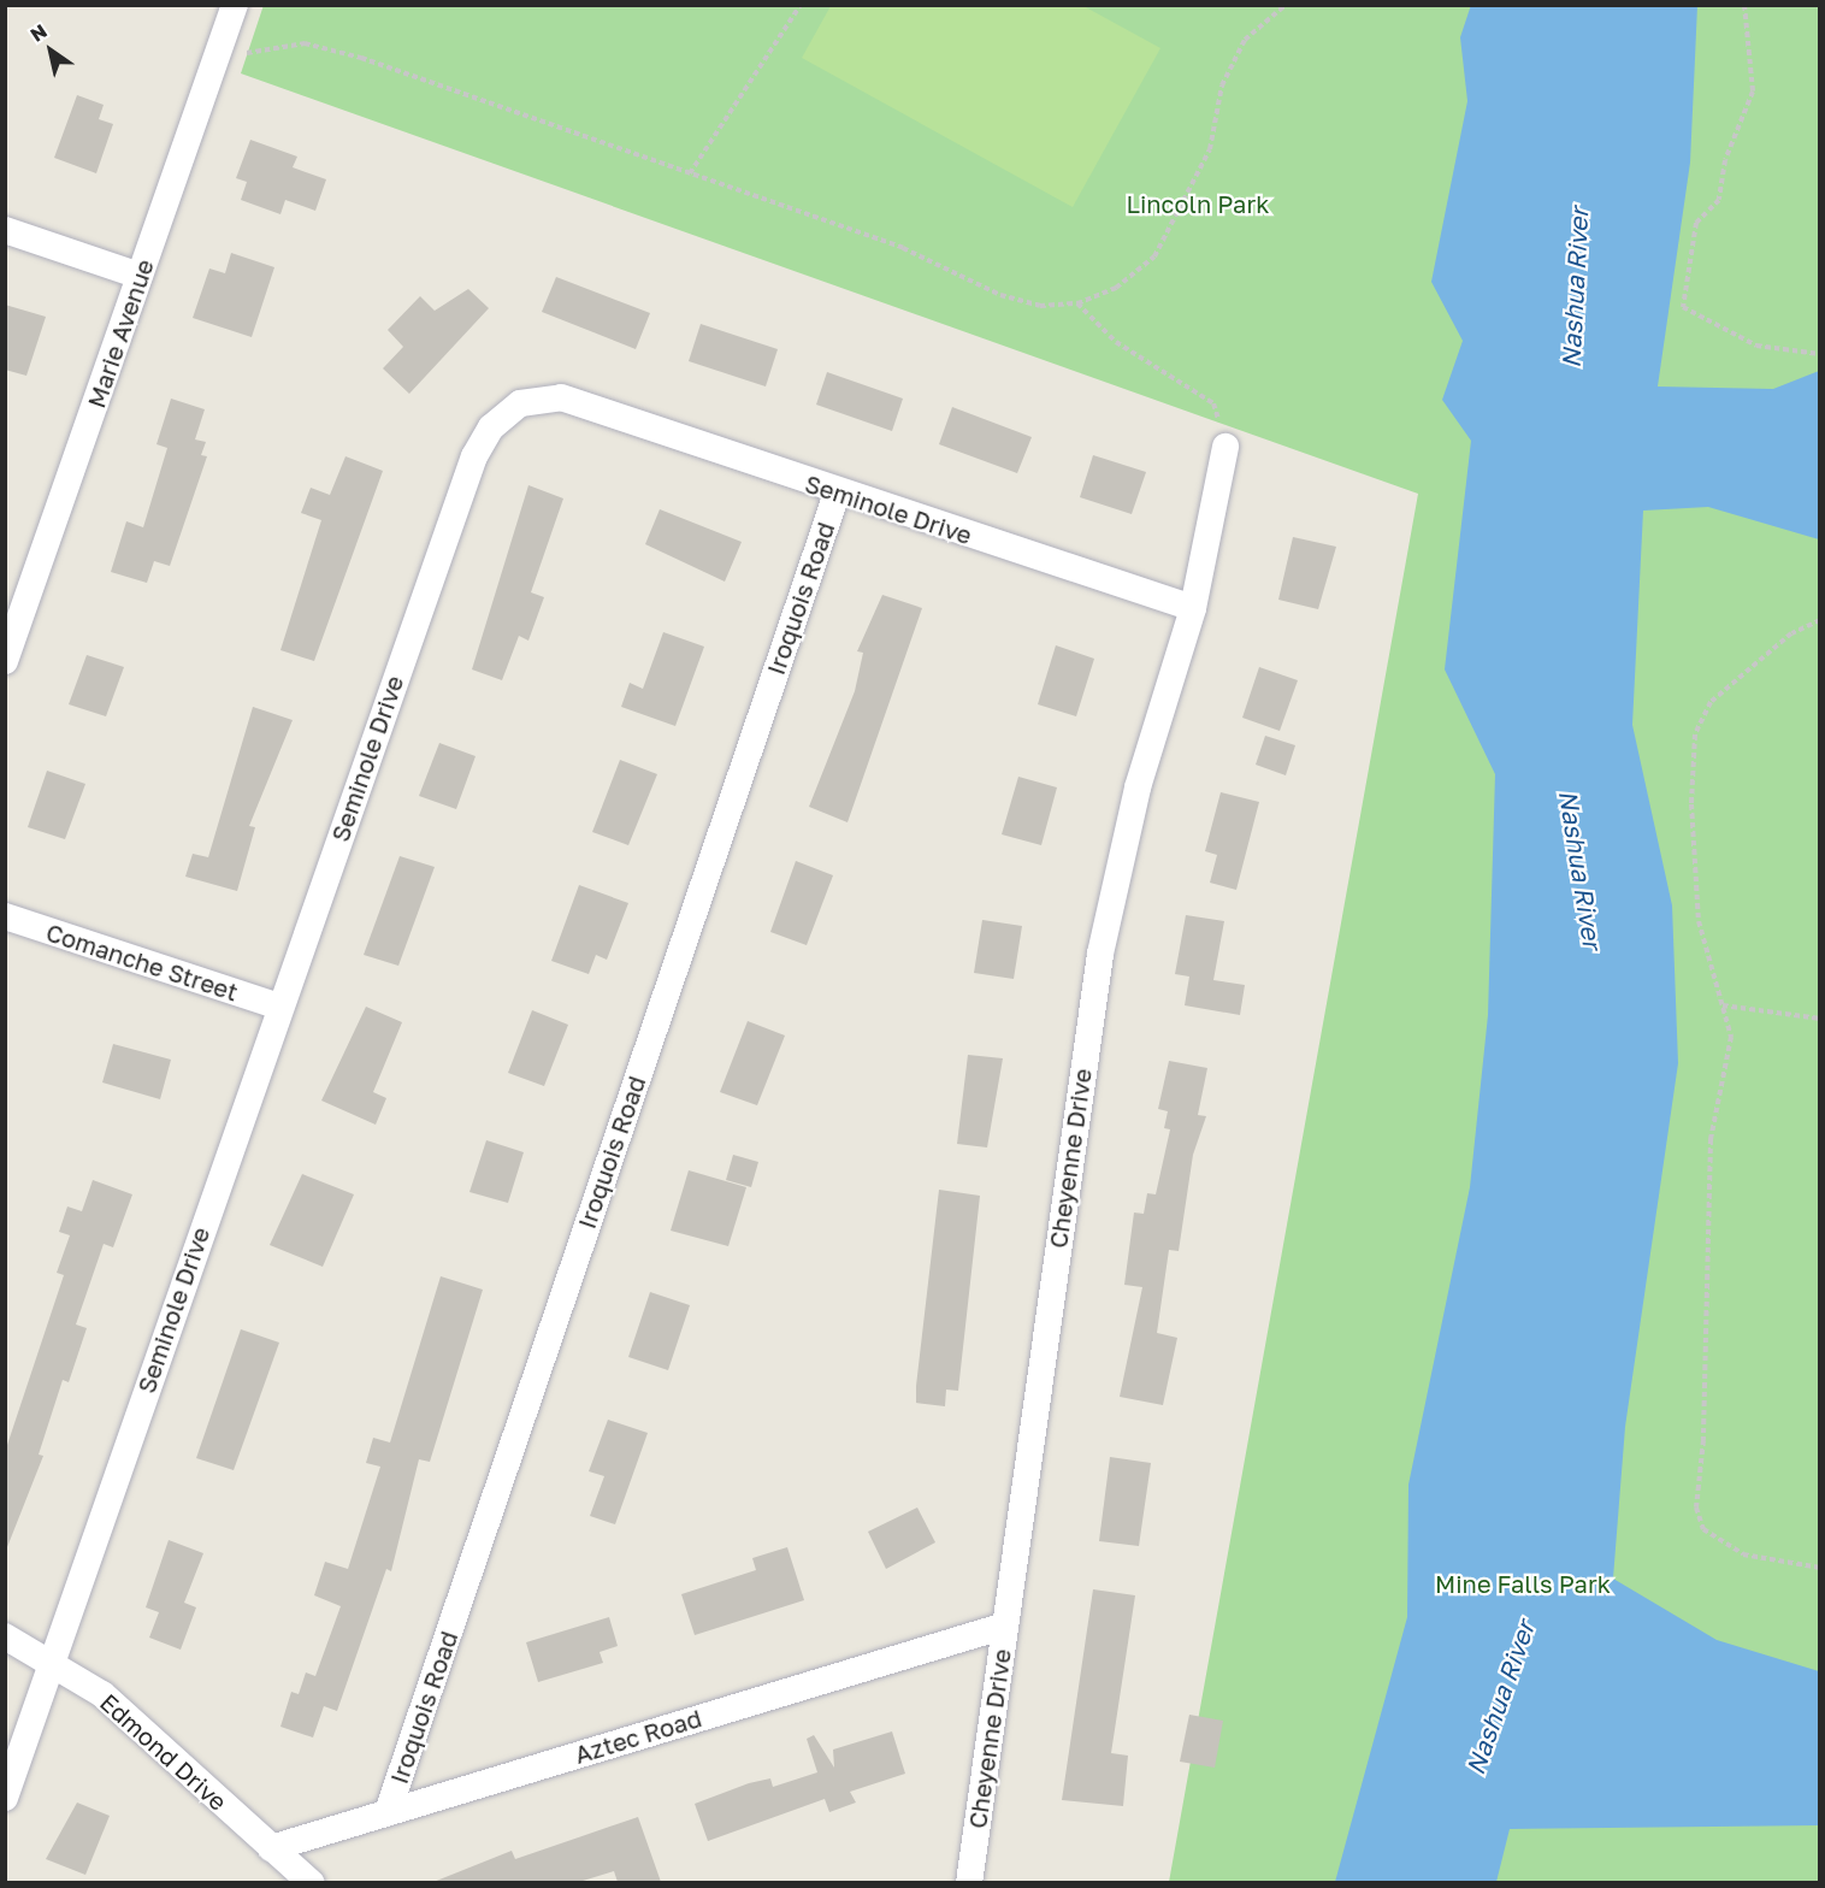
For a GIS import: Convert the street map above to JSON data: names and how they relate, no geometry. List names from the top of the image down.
{
  "streets": {
    "street": [
      "Marie Avenue",
      "Seminole Drive",
      "Iroquois Road",
      "Comanche Street",
      "Cheyenne Drive",
      "Aztec Road",
      "Edmond Drive"
    ]
  },
  "crossings": [
    ["Seminole Drive", "Iroquois Road"],
    ["Seminole Drive", "Comanche Street"],
    ["Seminole Drive", "Cheyenne Drive"],
    ["Seminole Drive", "Edmond Drive"],
    ["Iroquois Road", "Aztec Road"],
    ["Cheyenne Drive", "Aztec Road"],
    ["Aztec Road", "Edmond Drive"]
  ],
  "water": ["Nashua River"],
  "parks": ["Lincoln Park", "Mine Falls Park"],
  "north": "top left"
}
